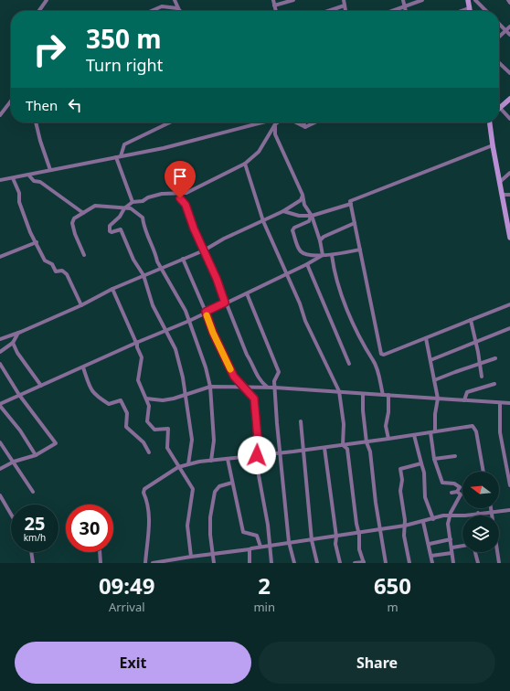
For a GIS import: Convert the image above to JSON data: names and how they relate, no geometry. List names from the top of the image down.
{
  "north": "left",
  "page": {
    "turn": ["350 m", "Turn right"],
    "then": "Then",
    "speed": "25 km/h",
    "limit": "30",
    "eta": [
      "09:49",
      "Arrival",
      "2",
      "min",
      "650",
      "m"
    ],
    "buttons": ["Exit", "Share"]
  }
}
